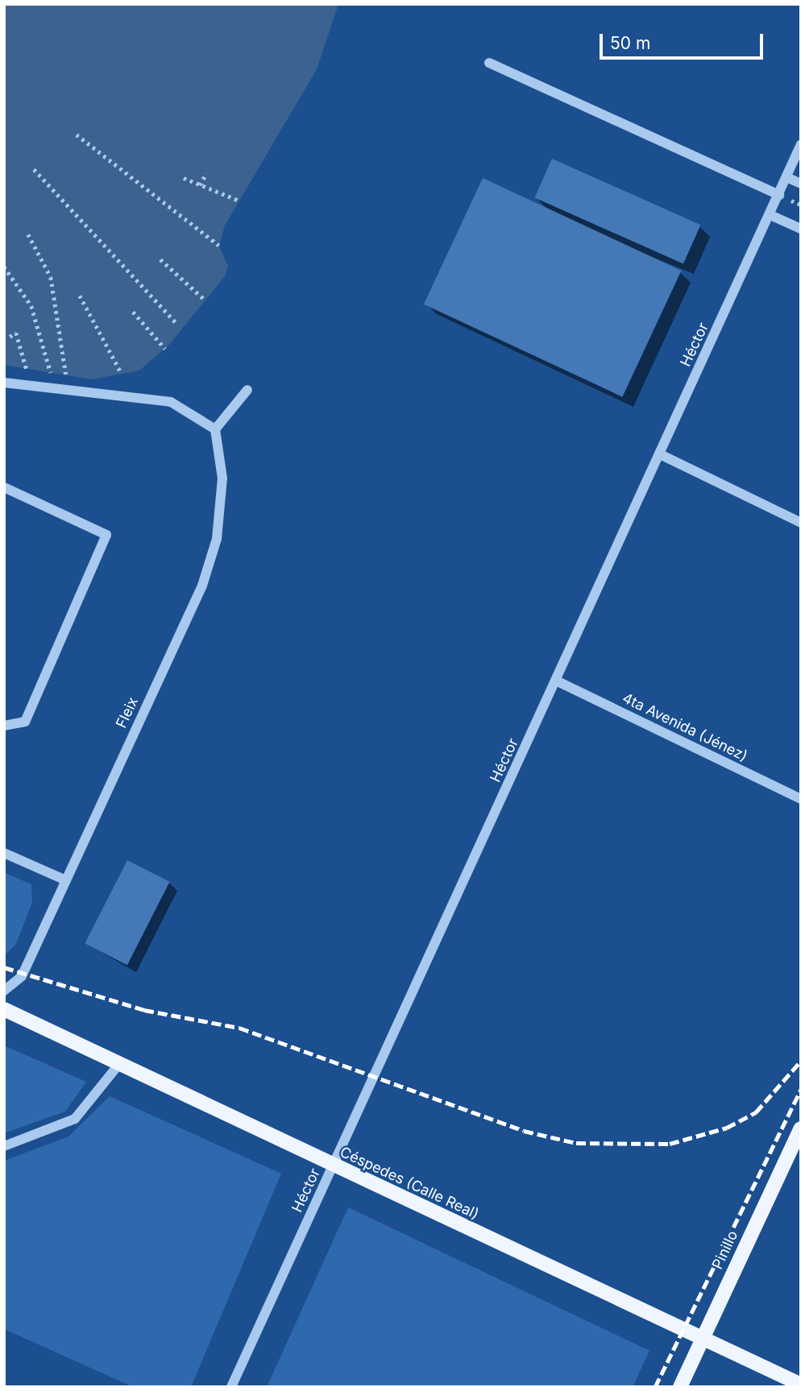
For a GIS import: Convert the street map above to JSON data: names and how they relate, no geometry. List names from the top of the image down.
{
  "streets": {
    "main road": ["Céspedes (Calle Real)", "Pinillo"],
    "street": ["Héctor", "Fleix", "4ta Avenida (Jénez)"]
  },
  "crossings": [
    ["Héctor", "4ta Avenida (Jénez)"],
    ["Héctor", "Céspedes (Calle Real)"],
    ["Céspedes (Calle Real)", "Pinillo"]
  ],
  "scale_bar": "50 m"
}
